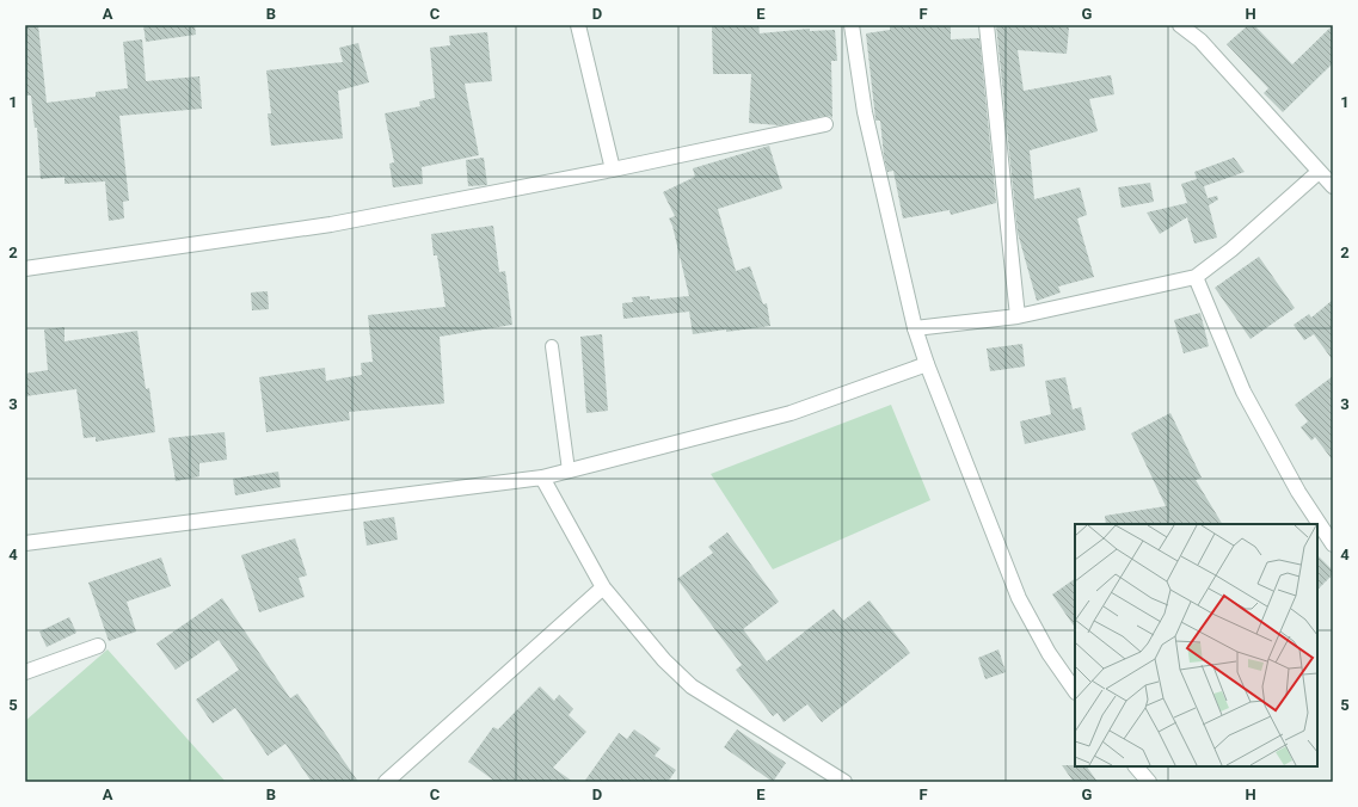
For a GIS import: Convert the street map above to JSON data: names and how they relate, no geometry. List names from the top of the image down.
{
  "grid": {
    "columns": [
      "A",
      "B",
      "C",
      "D",
      "E",
      "F",
      "G",
      "H"
    ],
    "rows": [
      "1",
      "2",
      "3",
      "4",
      "5"
    ]
  }
}
